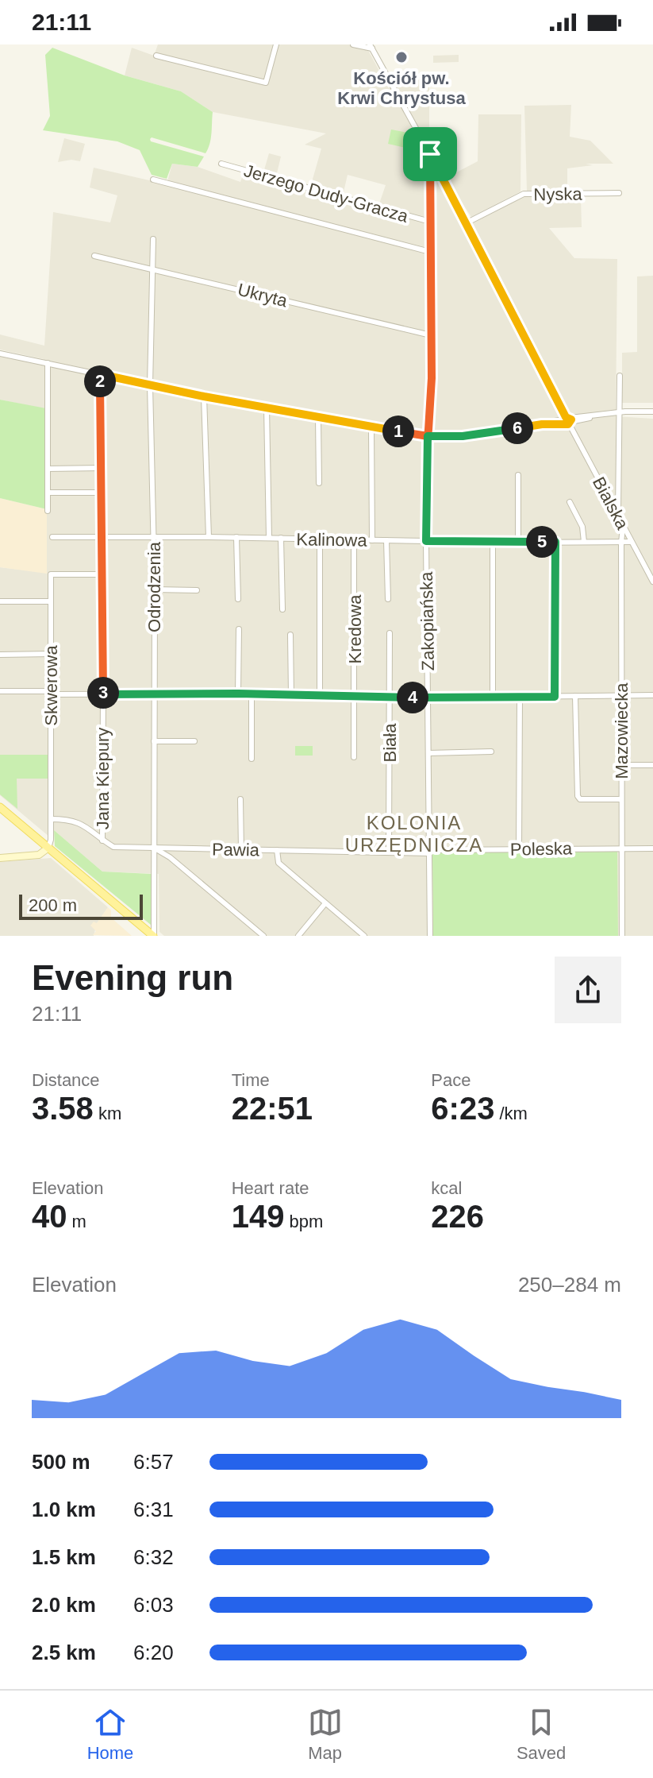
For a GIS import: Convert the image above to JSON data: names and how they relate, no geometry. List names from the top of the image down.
{
  "streets": {
    "street": [
      "Jerzego Dudy-Gracza",
      "Nyska",
      "Ukryta",
      "Bialska",
      "Kalinowa",
      "Odrodzenia",
      "Zakopiańska",
      "Kredowa",
      "Skwerowa",
      "Mazowiecka",
      "Biała",
      "Jana Kiepury",
      "Poleska",
      "Pawia"
    ]
  },
  "crossings": [
    ["Jerzego Dudy-Gracza", "Zakopiańska"],
    ["Nyska", "Bialska"],
    ["Ukryta", "Odrodzenia"],
    ["Ukryta", "Zakopiańska"],
    ["Bialska", "Kalinowa"],
    ["Bialska", "Zakopiańska"],
    ["Bialska", "Mazowiecka"],
    ["Kalinowa", "Odrodzenia"],
    ["Kalinowa", "Zakopiańska"],
    ["Kalinowa", "Kredowa"],
    ["Kalinowa", "Mazowiecka"],
    ["Kalinowa", "Jana Kiepury"],
    ["Odrodzenia", "Pawia"],
    ["Zakopiańska", "Poleska"],
    ["Zakopiańska", "Pawia"],
    ["Skwerowa", "Jana Kiepury"],
    ["Skwerowa", "Pawia"],
    ["Mazowiecka", "Poleska"],
    ["Biała", "Pawia"],
    ["Jana Kiepury", "Pawia"],
    ["Poleska", "Pawia"]
  ],
  "districts": ["KOLONIA URZĘDNICZA"],
  "places": ["Kościół pw. Krwi Chrystusa"],
  "scale_bar": "200 m",
  "page": {
    "status": "21:11",
    "pins": [
      "2",
      "6",
      "1",
      "5",
      "3",
      "4"
    ],
    "scale": "200 m",
    "heading": ["Evening run", "21:11"],
    "stats": [
      ["Distance", "3.58 km"],
      ["Time", "22:51"],
      ["Pace", "6:23 /km"],
      ["Elevation", "40 m"],
      ["Heart rate", "149 bpm"],
      ["kcal", "226"]
    ],
    "chart": ["Elevation", "250–284 m"],
    "list": [
      {
        "name": "500 m",
        "note": "6:57"
      },
      {
        "name": "1.0 km",
        "note": "6:31"
      },
      {
        "name": "1.5 km",
        "note": "6:32"
      },
      {
        "name": "2.0 km",
        "note": "6:03"
      },
      {
        "name": "2.5 km",
        "note": "6:20"
      }
    ],
    "tabs": ["Home", "Map", "Saved"]
  }
}
